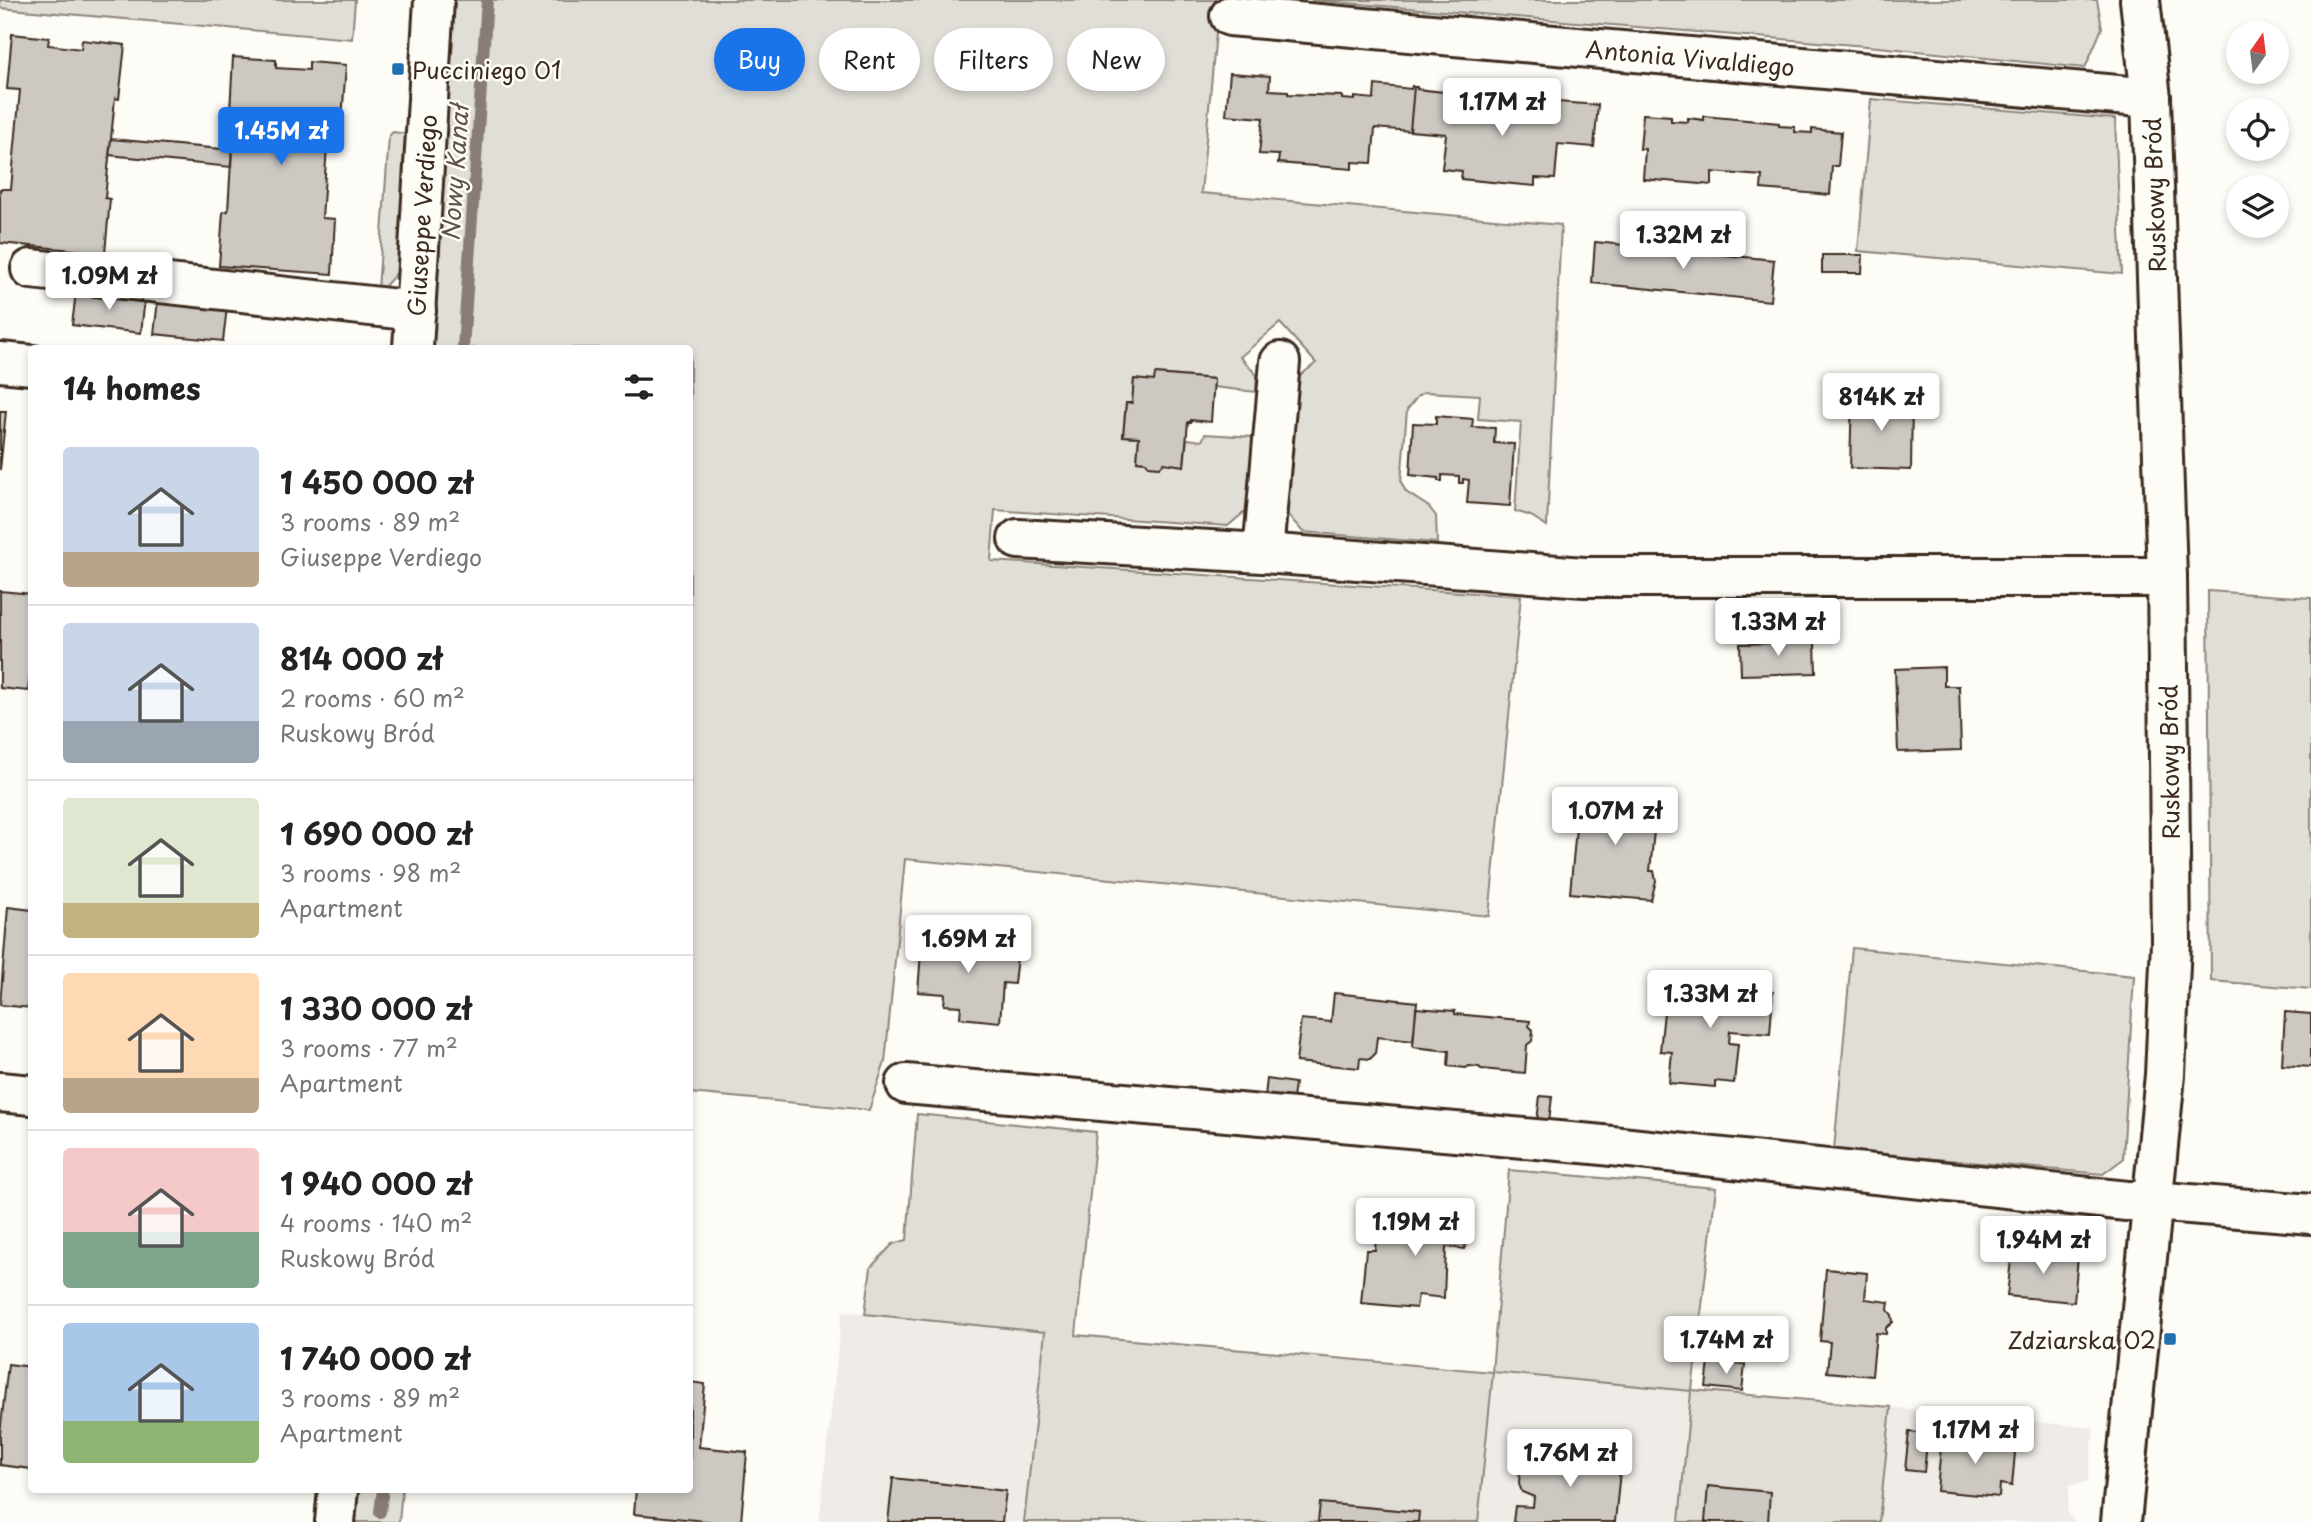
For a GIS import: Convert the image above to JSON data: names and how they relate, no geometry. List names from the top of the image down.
{
  "streets": {
    "street": ["Antonia Vivaldiego", "Ruskowy Bród", "Giuseppe Verdiego"]
  },
  "crossings": [
    ["Antonia Vivaldiego", "Ruskowy Bród"]
  ],
  "water": ["Nowy Kanał"],
  "places": {
    "transit": ["Pucciniego 01", "Zdziarska 02"]
  },
  "north": "top",
  "page": {
    "chip": [
      "Buy",
      "Rent",
      "Filters",
      "New"
    ],
    "price": [
      "1.17M zł",
      "1.45M zł",
      "1.32M zł",
      "1.09M zł",
      "814K zł",
      "1.33M zł",
      "1.07M zł",
      "1.69M zł",
      "1.33M zł",
      "1.19M zł",
      "1.94M zł",
      "1.74M zł",
      "1.17M zł",
      "1.76M zł"
    ],
    "heading": "14 homes",
    "list": [
      {
        "name": "1 450 000 zł",
        "note": "3 rooms · 89 m² · Giuseppe Verdiego"
      },
      {
        "name": "814 000 zł",
        "note": "2 rooms · 60 m² · Ruskowy Bród"
      },
      {
        "name": "1 690 000 zł",
        "note": "3 rooms · 98 m² · Apartment"
      },
      {
        "name": "1 330 000 zł",
        "note": "3 rooms · 77 m² · Apartment"
      },
      {
        "name": "1 940 000 zł",
        "note": "4 rooms · 140 m² · Ruskowy Bród"
      },
      {
        "name": "1 740 000 zł",
        "note": "3 rooms · 89 m² · Apartment"
      }
    ]
  }
}
